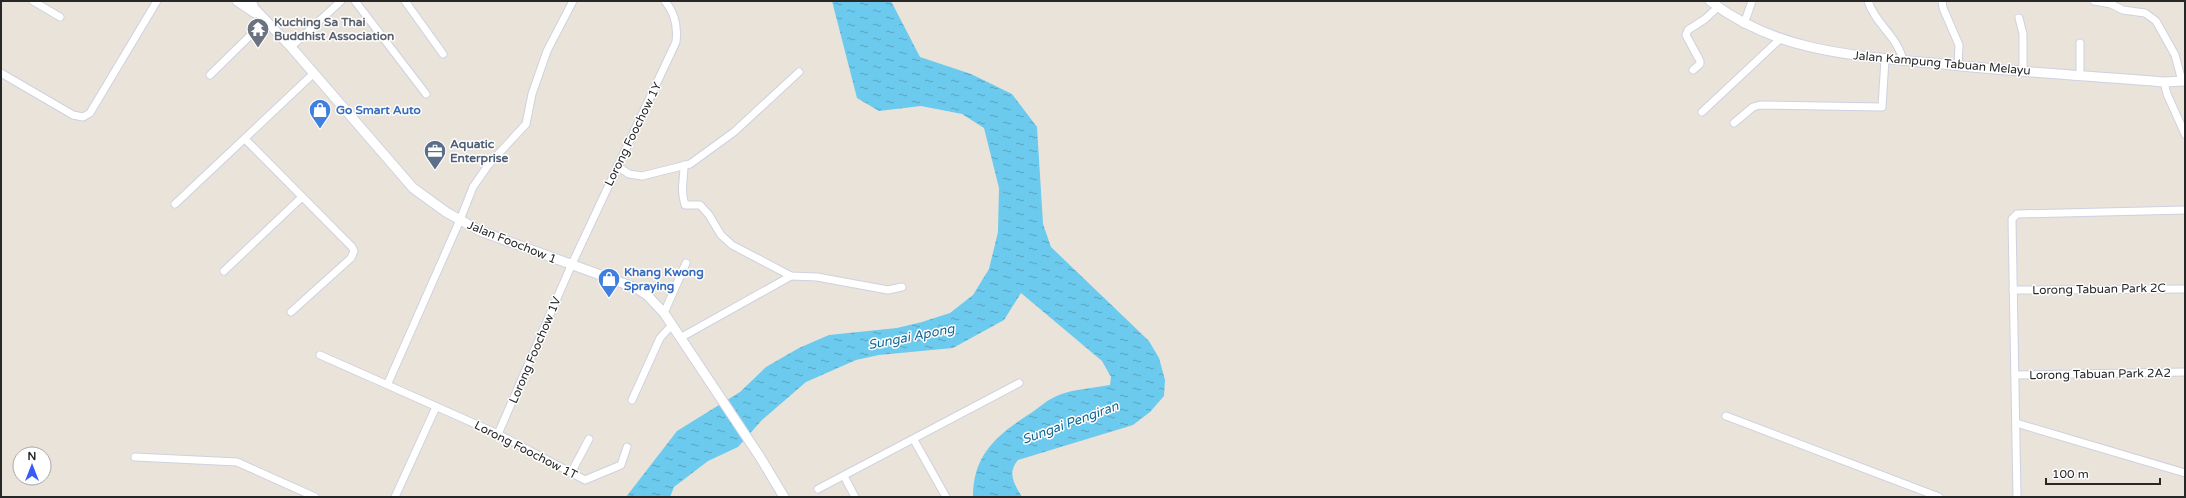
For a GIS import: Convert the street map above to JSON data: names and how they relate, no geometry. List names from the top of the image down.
{
  "streets": {
    "street": [
      "Jalan Kampung Tabuan Melayu",
      "Lorong Foochow 1Y",
      "Jalan Foochow 1",
      "Lorong Tabuan Park 2C",
      "Lorong Foochow 1V",
      "Lorong Tabuan Park 2A2",
      "Lorong Foochow 1T"
    ]
  },
  "crossings": [
    ["Lorong Foochow 1Y", "Jalan Foochow 1"],
    ["Lorong Foochow 1Y", "Lorong Foochow 1V"],
    ["Jalan Foochow 1", "Lorong Foochow 1V"],
    ["Lorong Foochow 1V", "Lorong Foochow 1T"]
  ],
  "water": ["Sungai Apong", "Sungai Pengiran"],
  "places": {
    "temple": ["Kuching Sa Thai Buddhist Association"],
    "shop": ["Go Smart Auto", "Khang Kwong Spraying"],
    "office": ["Aquatic Enterprise"]
  },
  "scale_bar": "100 m",
  "north": "top"
}
